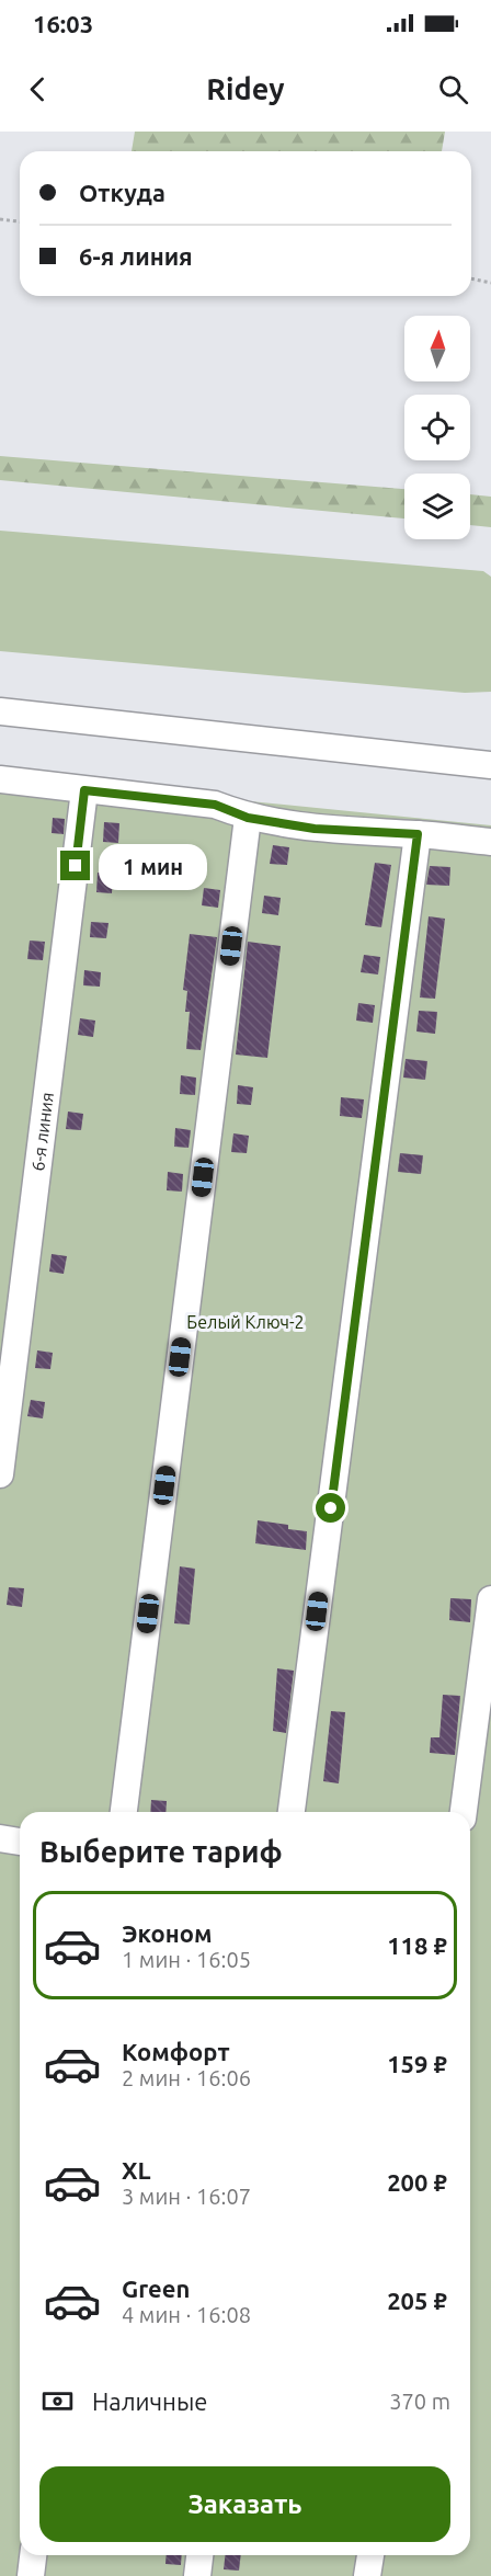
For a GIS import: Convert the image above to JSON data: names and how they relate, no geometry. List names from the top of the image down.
{
  "streets": {
    "street": ["6-я линия"]
  },
  "parks": ["Белый Ключ-2"],
  "north": "top",
  "page": {
    "status": "16:03",
    "header": "Ridey",
    "banner": ["Откуда", "6-я линия"],
    "bubble": "1 мин",
    "heading": "Выберите тариф",
    "list": [
      {
        "name": "Эконом",
        "note": "1 мин · 16:05",
        "value": "118 ₽"
      },
      {
        "name": "Комфорт",
        "note": "2 мин · 16:06",
        "value": "159 ₽"
      },
      {
        "name": "XL",
        "note": "3 мин · 16:07",
        "value": "200 ₽"
      },
      {
        "name": "Green",
        "note": "4 мин · 16:08",
        "value": "205 ₽"
      }
    ],
    "pay": ["Наличные", "370 m"],
    "buttons": "Заказать"
  }
}
